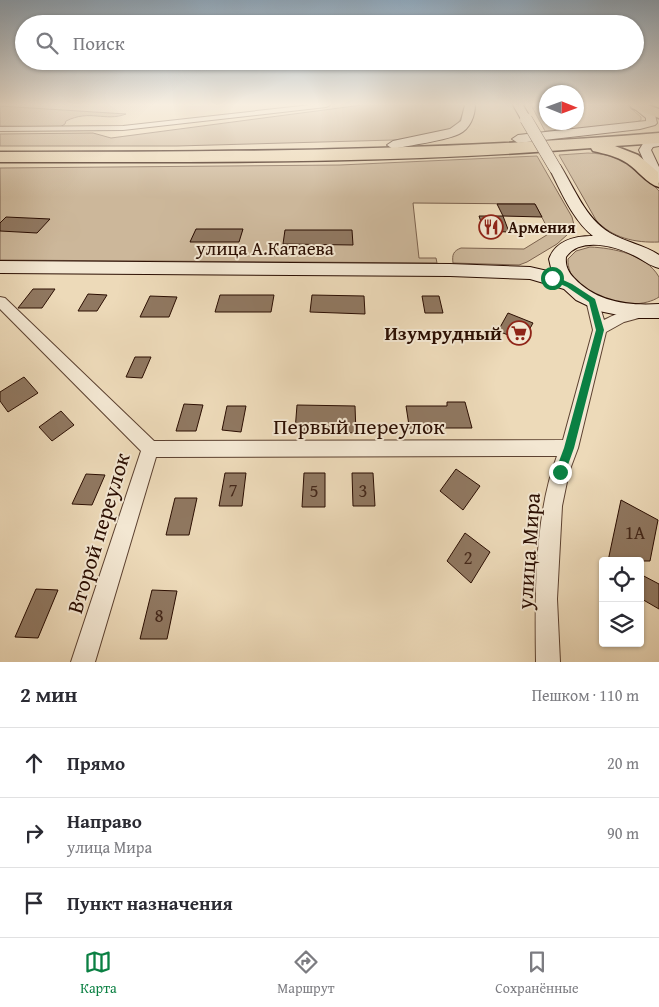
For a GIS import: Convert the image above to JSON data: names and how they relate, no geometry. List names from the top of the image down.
{
  "streets": {
    "street": [
      "улица А.Катаева",
      "Первый переулок",
      "Второй переулок",
      "улица Мира"
    ]
  },
  "crossings": [
    ["Первый переулок", "Второй переулок"],
    ["Первый переулок", "улица Мира"]
  ],
  "places": {
    "restaurant": ["Армения"],
    "supermarket": ["Изумрудный"]
  },
  "house_numbers": [
    "7",
    "5",
    "3",
    "1А",
    "2",
    "8"
  ],
  "north": "right",
  "page": {
    "search": "Поиск",
    "heading": ["2 мин", "Пешком · 110 m"],
    "list": [
      ["Прямо", "20 m"],
      ["Направо", "улица Мира", "90 m"],
      "Пункт назначения"
    ],
    "nav": ["Карта", "Маршрут", "Сохранённые"]
  }
}
